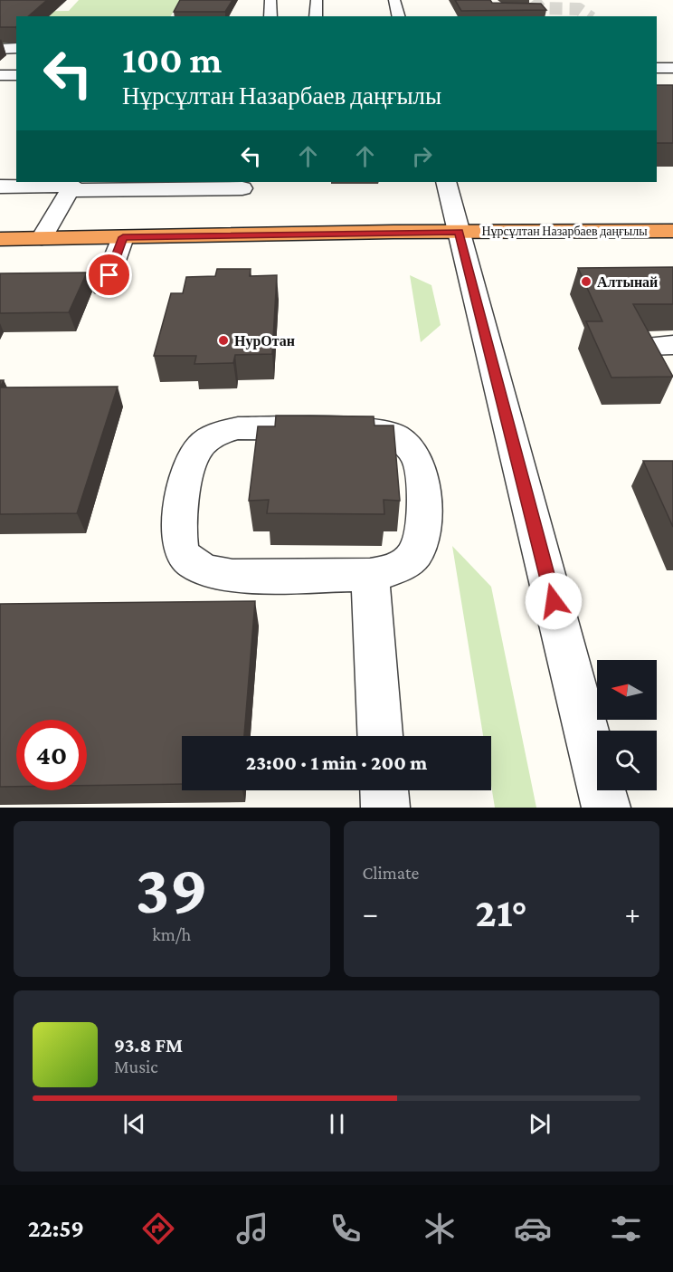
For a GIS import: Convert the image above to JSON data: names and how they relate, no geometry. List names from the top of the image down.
{
  "streets": {
    "highway": ["Нұрсұлтан Назарбаев даңғылы"]
  },
  "places": ["Алтынай", "НурОтан"],
  "north": "left",
  "page": {
    "turn": ["100 m", "Нұрсұлтан Назарбаев даңғылы"],
    "limit": "40",
    "trip": "23:00 · 1 min · 200 m",
    "tile": [
      ["39", "km/h"],
      "Climate"
    ],
    "heat": ["−", "21°", "+"],
    "song": ["93.8 FM", "Music"],
    "tabs": "22:59"
  }
}
